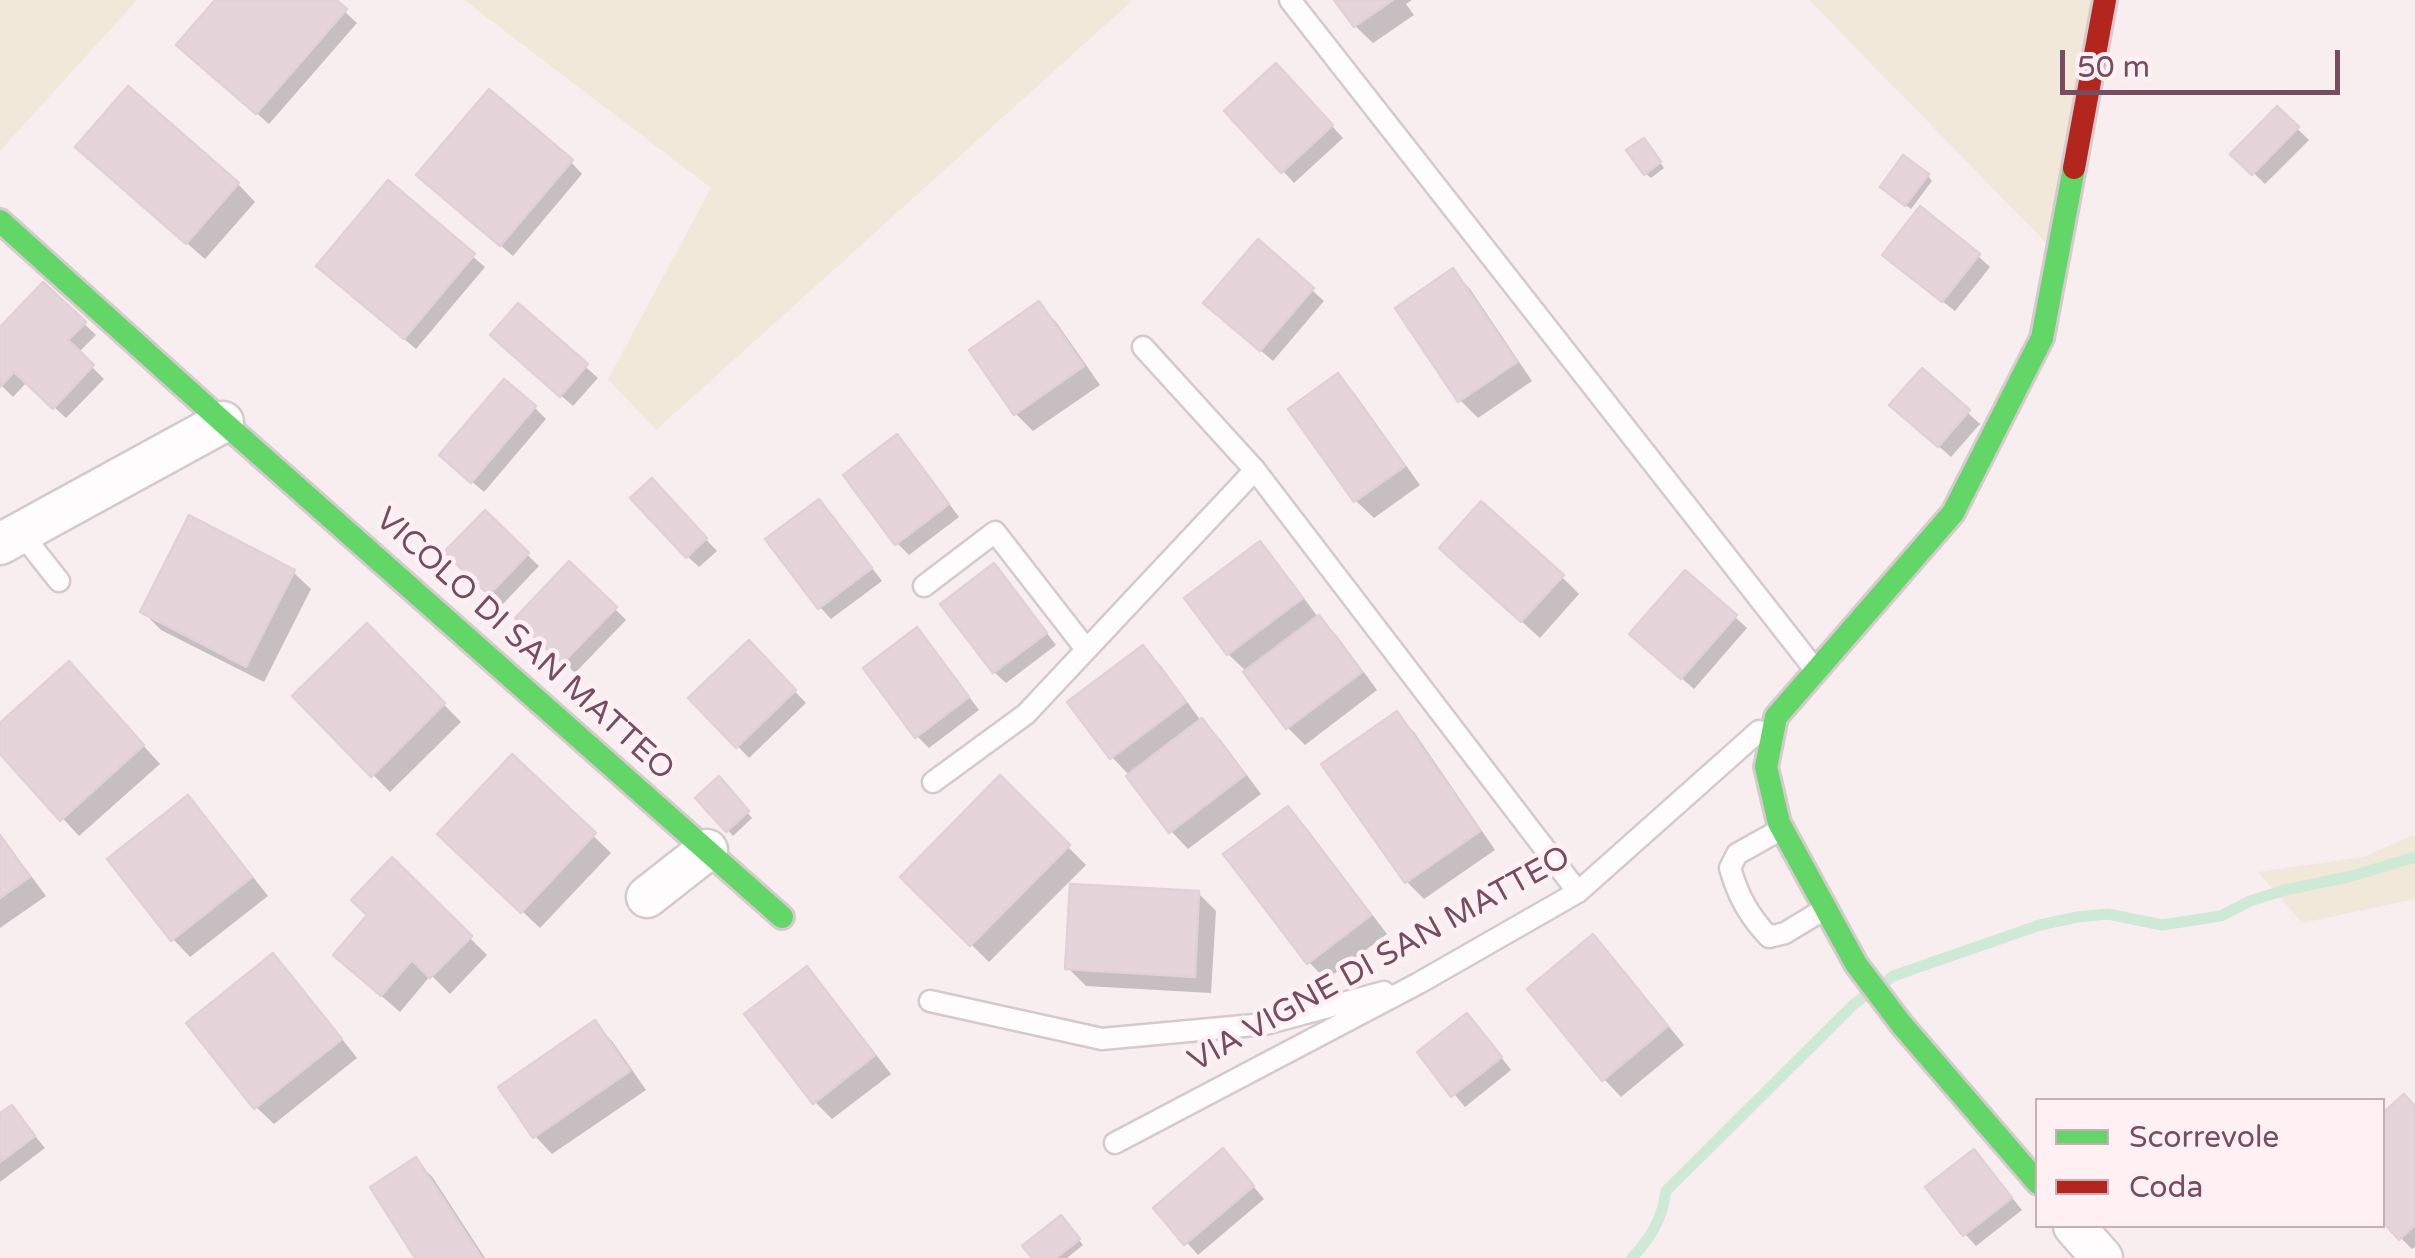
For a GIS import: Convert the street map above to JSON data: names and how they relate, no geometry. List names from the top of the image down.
{
  "streets": {
    "street": ["VICOLO DI SAN MATTEO", "VIA VIGNE DI SAN MATTEO"]
  },
  "legend": ["Scorrevole", "Coda"],
  "scale_bar": "50 m"
}
